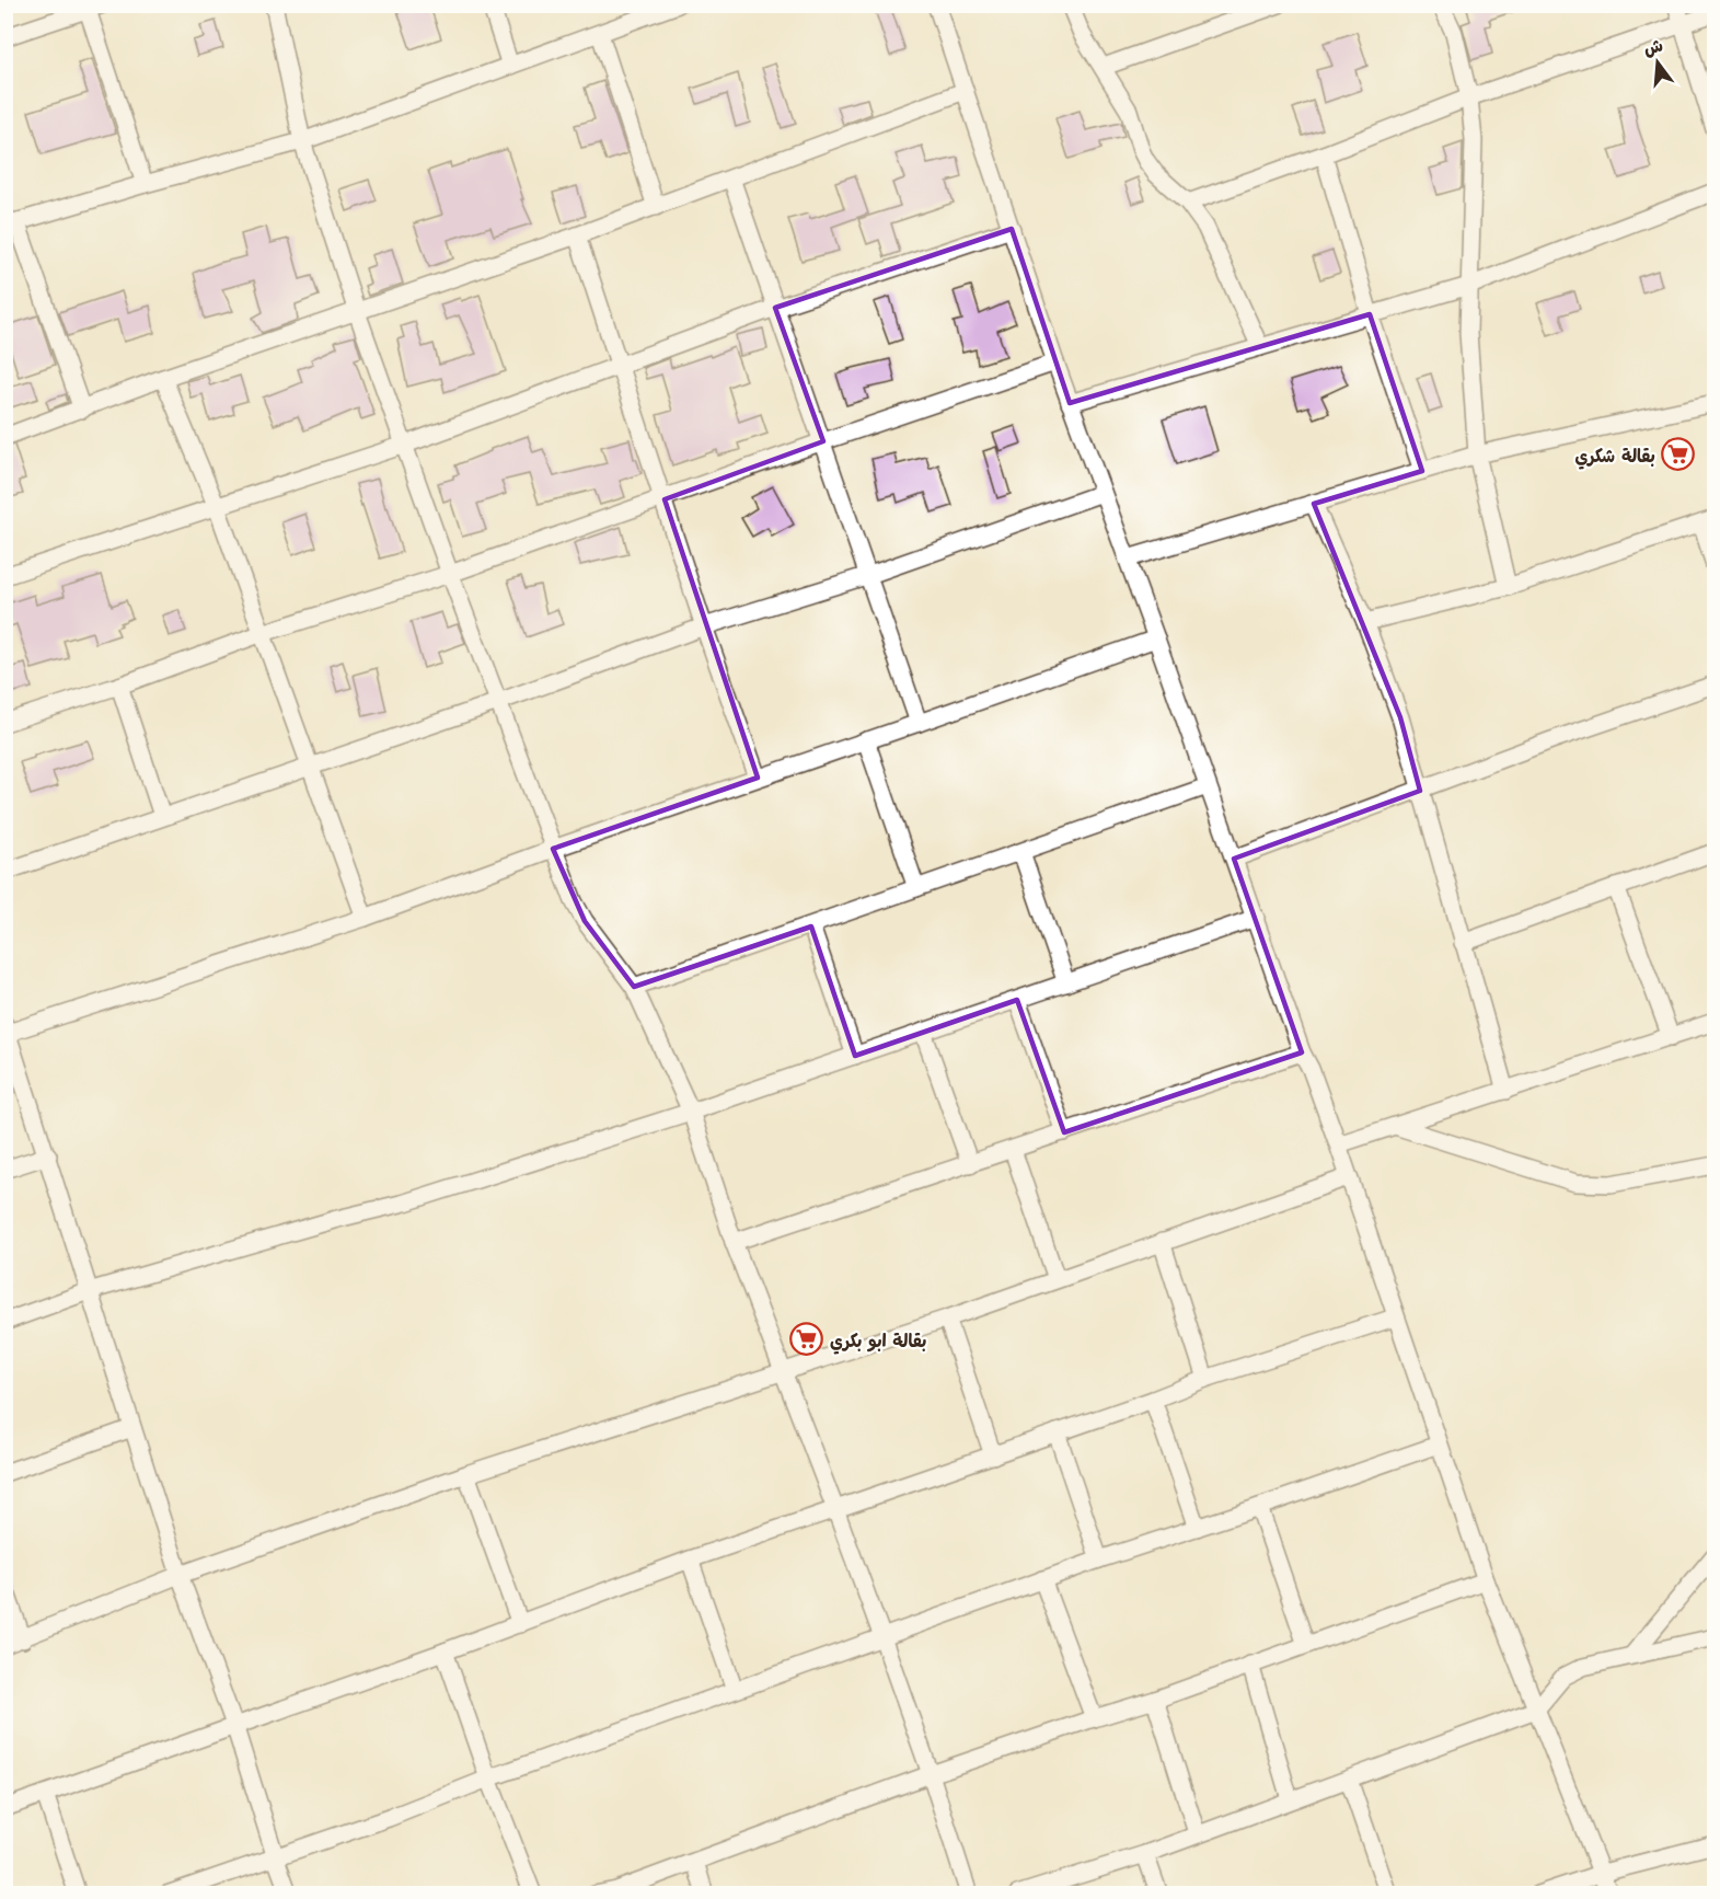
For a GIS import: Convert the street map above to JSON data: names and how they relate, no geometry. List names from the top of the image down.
{
  "places": {
    "supermarket": ["بقالة شكري", "بقالة ابو بكري"]
  },
  "north": "top"
}
